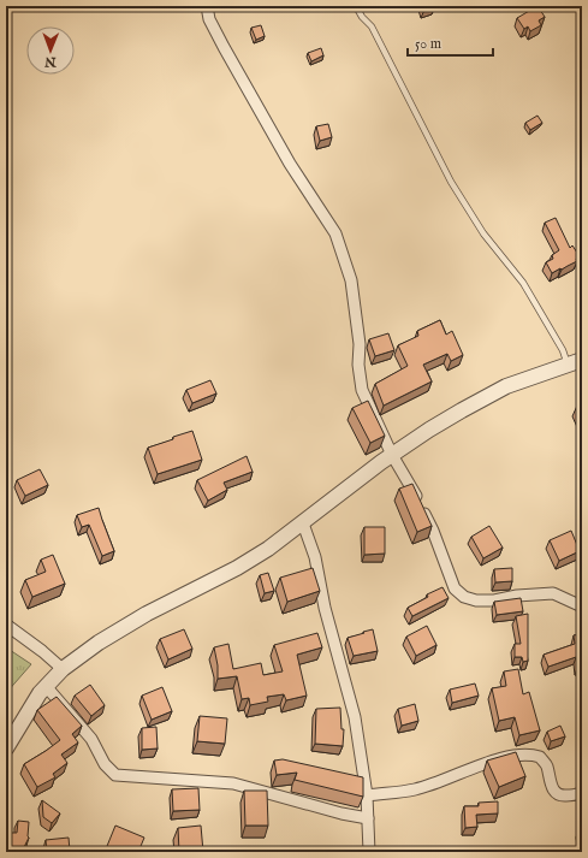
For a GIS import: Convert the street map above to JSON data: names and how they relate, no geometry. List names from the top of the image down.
{
  "scale_bar": "50 m",
  "north": "bottom"
}
